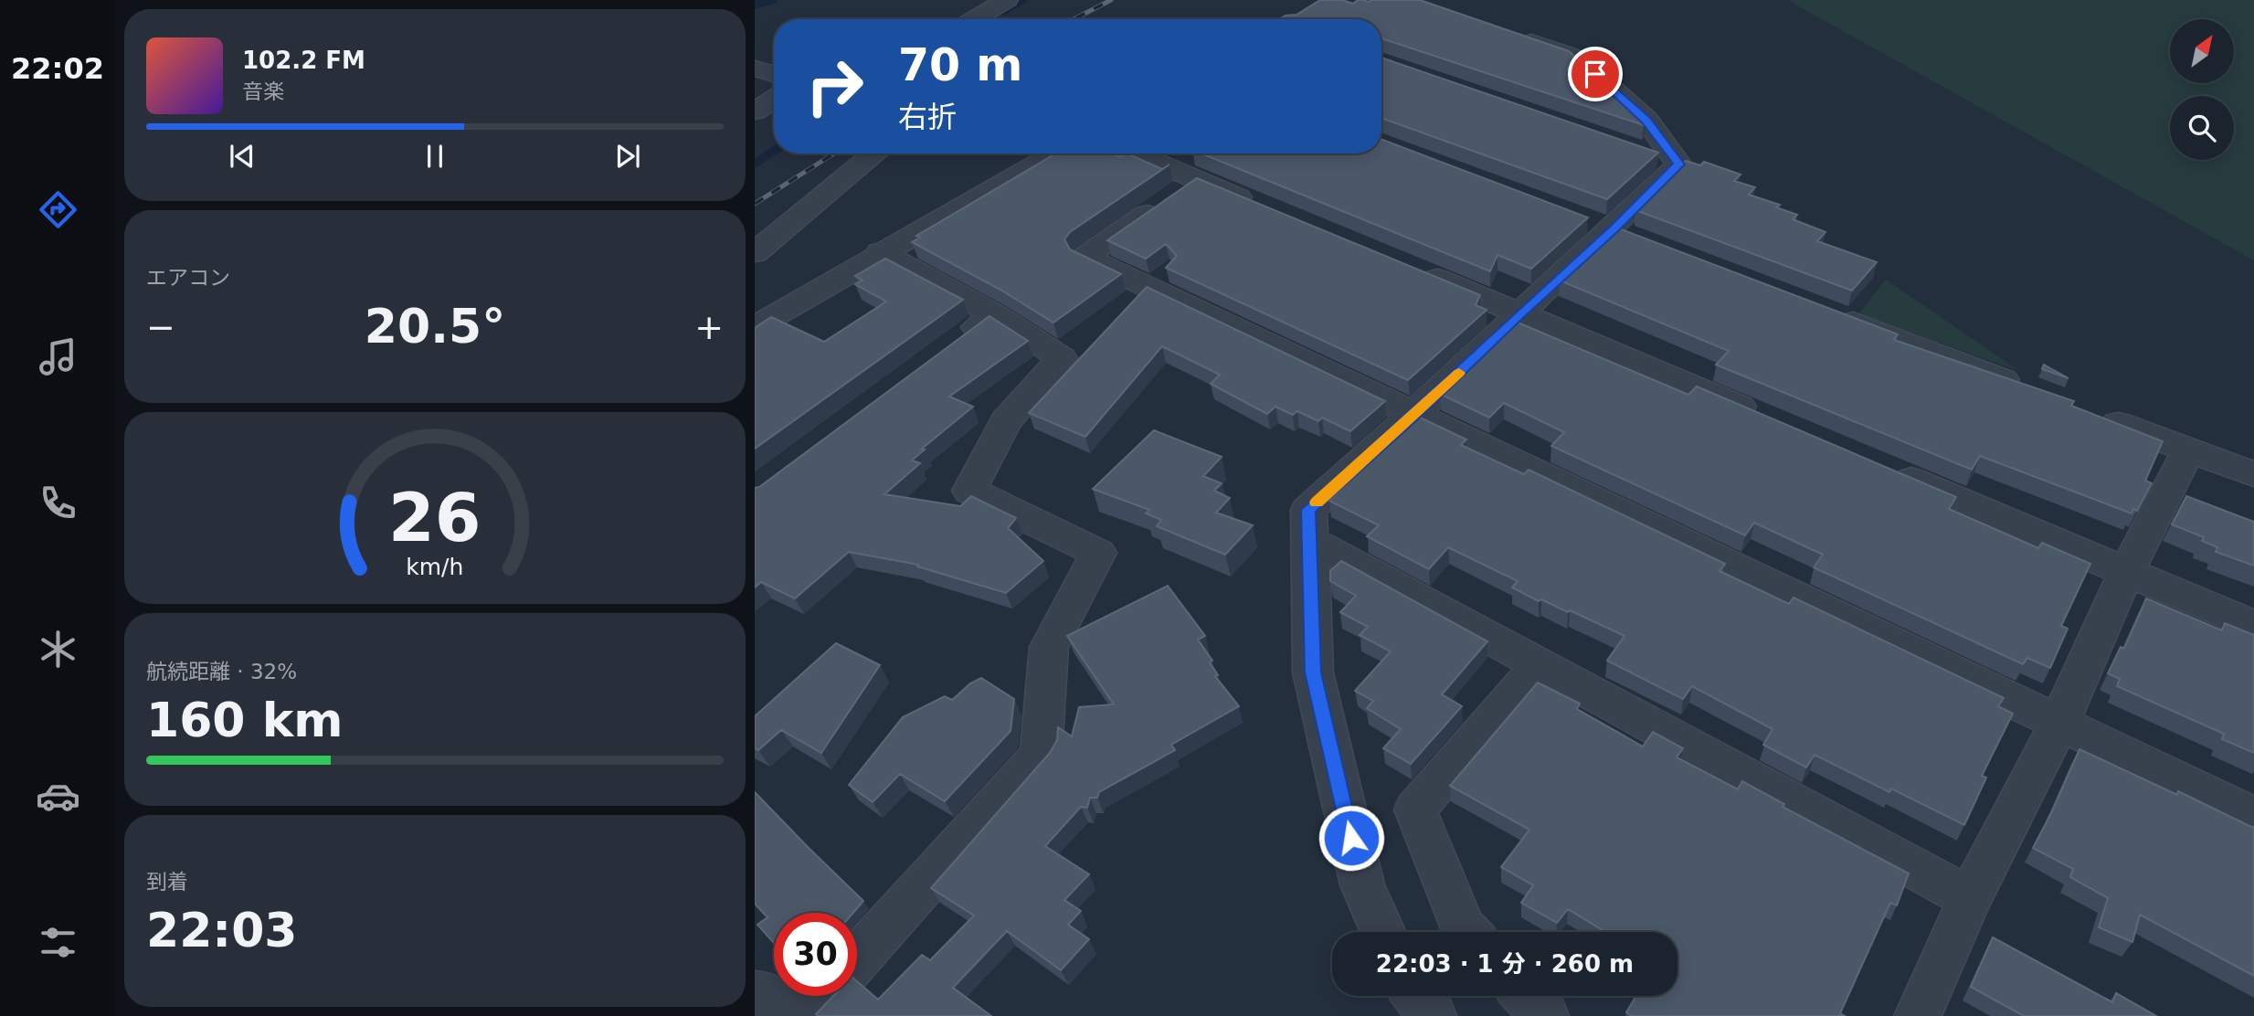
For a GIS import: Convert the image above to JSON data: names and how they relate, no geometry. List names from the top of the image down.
{
  "north": "top right",
  "page": {
    "tabs": "22:02",
    "turn": ["70 m", "右折"],
    "song": ["102.2 FM", "音楽"],
    "tile": [
      "エアコン",
      ["航続距離 · 32%", "160 km"],
      ["到着", "22:03"]
    ],
    "heat": ["−", "20.5°", "+"],
    "limit": "30",
    "trip": "22:03 · 1 分 · 260 m",
    "gauge": ["26", "km/h"]
  }
}
